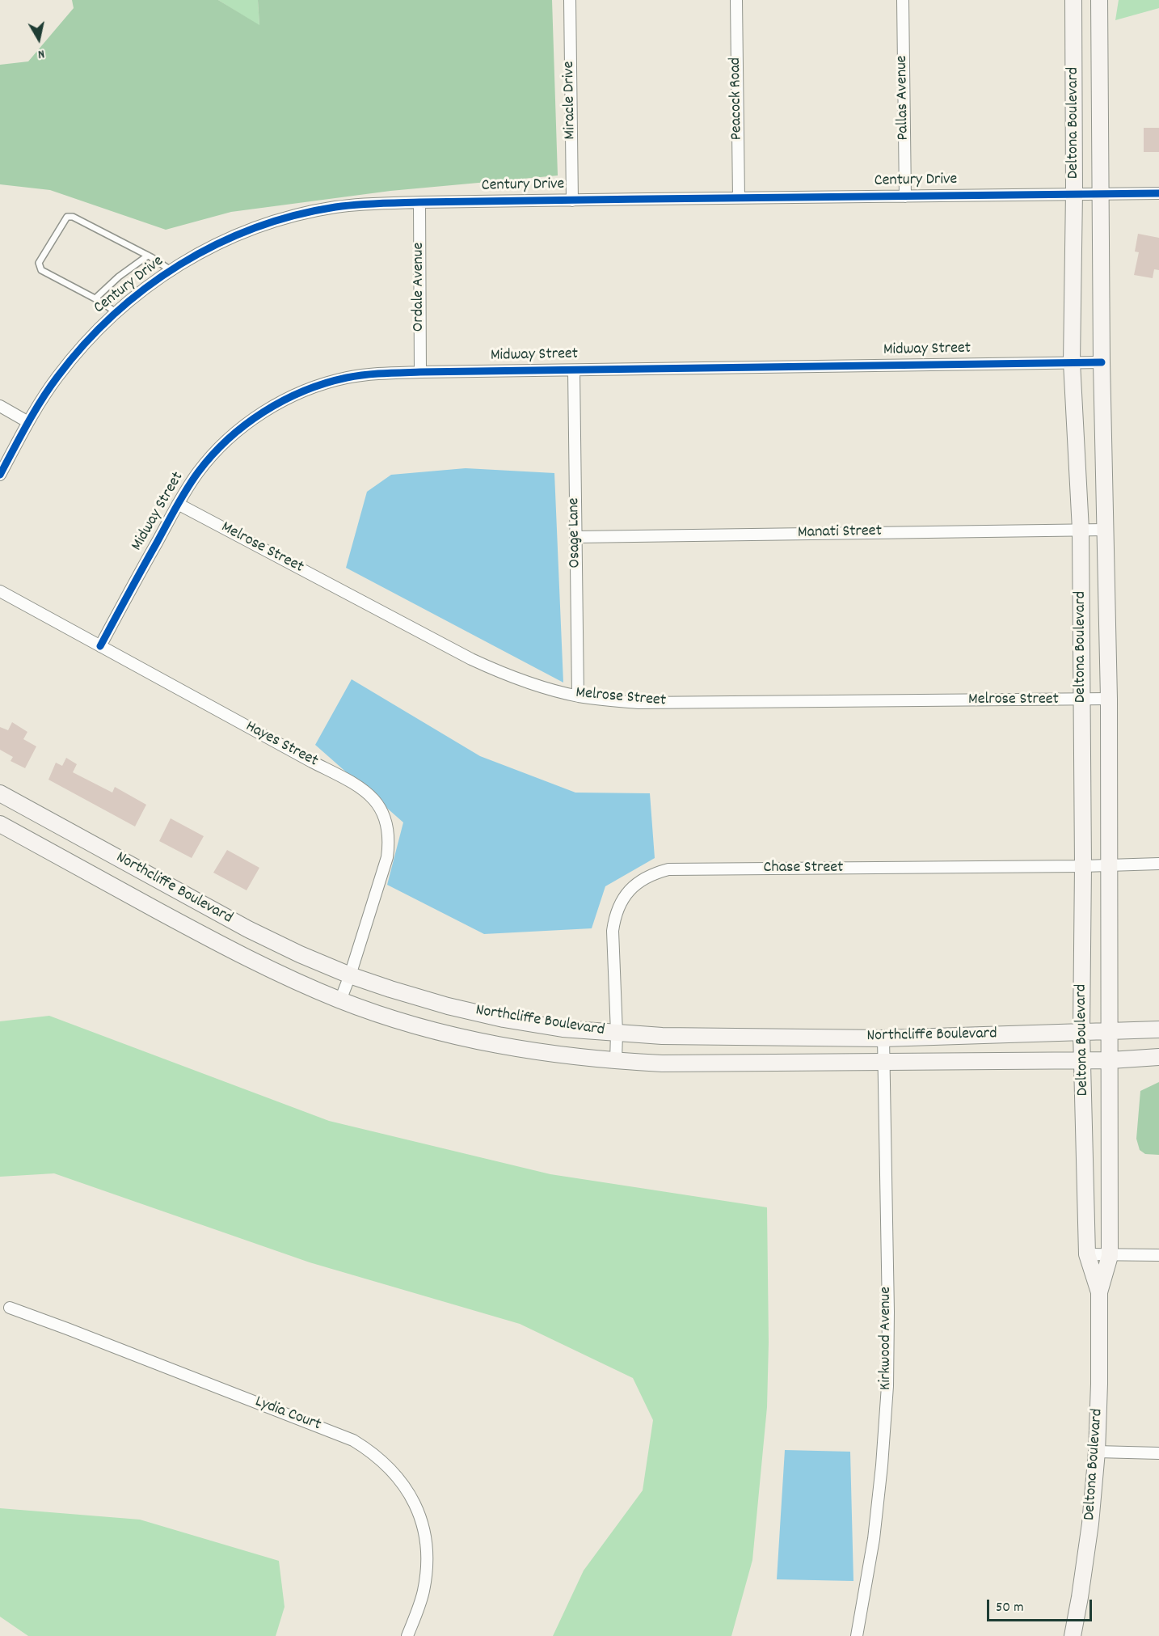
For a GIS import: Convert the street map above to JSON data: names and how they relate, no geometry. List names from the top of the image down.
{
  "streets": {
    "main road": ["Deltona Boulevard", "Northcliffe Boulevard"],
    "street": [
      "Pallas Avenue",
      "Peacock Road",
      "Miracle Drive",
      "Century Drive",
      "Ordale Avenue",
      "Midway Street",
      "Osage Lane",
      "Manati Street",
      "Melrose Street",
      "Hayes Street",
      "Chase Street",
      "Kirkwood Avenue",
      "Lydia Court"
    ]
  },
  "crossings": [
    ["Pallas Avenue", "Century Drive"],
    ["Peacock Road", "Century Drive"],
    ["Miracle Drive", "Century Drive"],
    ["Deltona Boulevard", "Century Drive"],
    ["Deltona Boulevard", "Midway Street"],
    ["Deltona Boulevard", "Manati Street"],
    ["Deltona Boulevard", "Melrose Street"],
    ["Deltona Boulevard", "Chase Street"],
    ["Deltona Boulevard", "Northcliffe Boulevard"],
    ["Century Drive", "Ordale Avenue"],
    ["Ordale Avenue", "Midway Street"],
    ["Midway Street", "Osage Lane"],
    ["Midway Street", "Melrose Street"],
    ["Midway Street", "Hayes Street"],
    ["Osage Lane", "Manati Street"],
    ["Osage Lane", "Melrose Street"],
    ["Hayes Street", "Northcliffe Boulevard"],
    ["Chase Street", "Northcliffe Boulevard"],
    ["Northcliffe Boulevard", "Kirkwood Avenue"]
  ],
  "scale_bar": "50 m",
  "north": "bottom"
}
